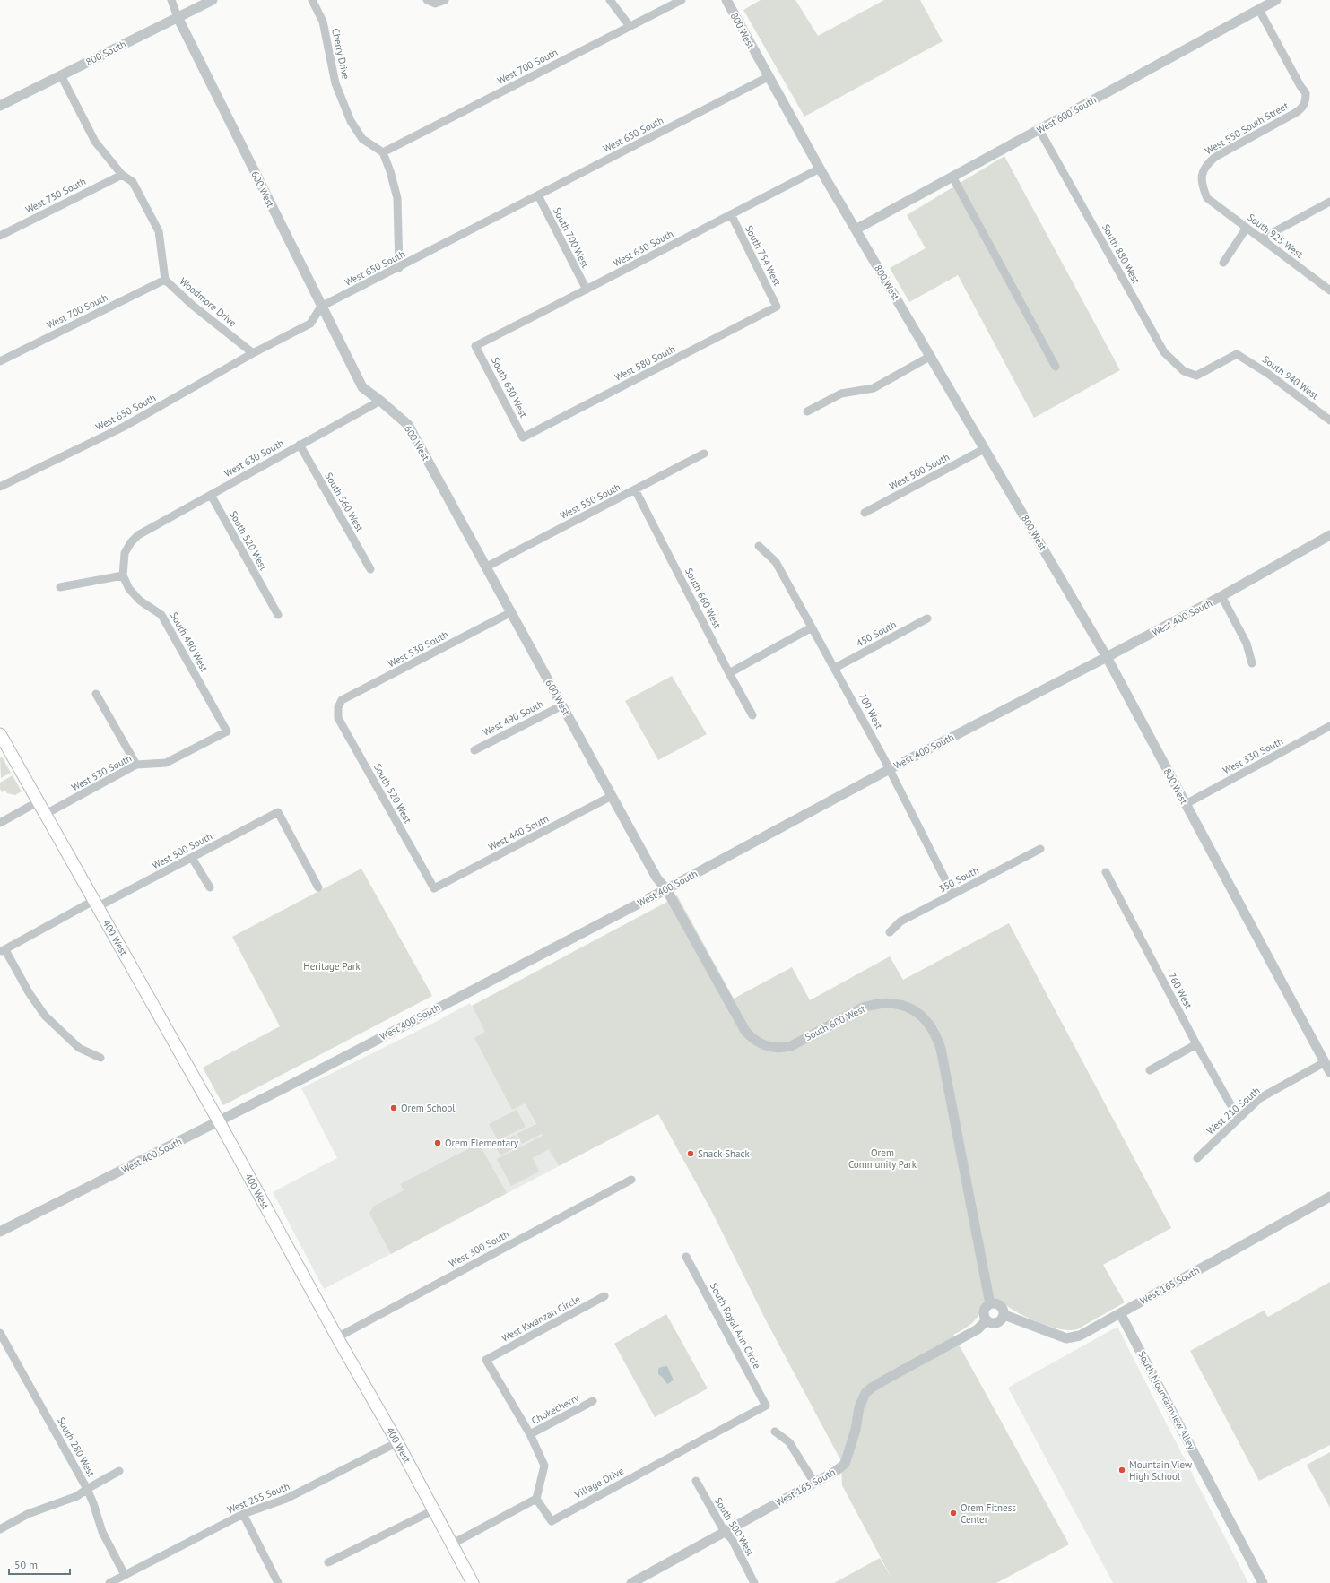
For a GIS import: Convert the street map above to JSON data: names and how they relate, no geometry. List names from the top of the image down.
{
  "streets": {
    "main road": ["400 West"],
    "street": [
      "800 West",
      "800 South",
      "Cherry Drive",
      "West 700 South",
      "West 600 South",
      "West 550 South Street",
      "West 650 South",
      "600 West",
      "West 750 South",
      "South 925 West",
      "South 700 West",
      "West 630 South",
      "South 880 West",
      "South 754 West",
      "Woodmore Drive",
      "West 580 South",
      "South 940 West",
      "South 630 West",
      "West 500 South",
      "West 550 South",
      "South 560 West",
      "South 520 West",
      "South 660 West",
      "West 400 South",
      "450 South",
      "South 490 West",
      "West 530 South",
      "700 West",
      "West 490 South",
      "West 330 South",
      "West 440 South",
      "350 South",
      "760 West",
      "South 600 West",
      "West 210 South",
      "West 300 South",
      "West 165 South",
      "West Kwanzan Circle",
      "South Royal Ann Circle",
      "South Mountainview Alley",
      "Chokecherry",
      "South 280 West",
      "Village Drive",
      "West 255 South",
      "South 500 West"
    ]
  },
  "crossings": [
    ["800 West", "West 600 South"],
    ["800 West", "West 650 South"],
    ["800 West", "West 630 South"],
    ["800 West", "West 500 South"],
    ["800 West", "West 400 South"],
    ["800 West", "West 330 South"],
    ["800 West", "West 210 South"],
    ["800 South", "600 West"],
    ["800 South", "Woodmore Drive"],
    ["Cherry Drive", "West 700 South"],
    ["West 700 South", "Woodmore Drive"],
    ["West 600 South", "West 550 South Street"],
    ["West 600 South", "South 880 West"],
    ["West 550 South Street", "South 925 West"],
    ["West 650 South", "600 West"],
    ["West 650 South", "South 700 West"],
    ["West 650 South", "Woodmore Drive"],
    ["600 West", "West 630 South"],
    ["600 West", "West 550 South"],
    ["600 West", "West 400 South"],
    ["600 West", "West 530 South"],
    ["600 West", "West 490 South"],
    ["600 West", "West 440 South"],
    ["600 West", "South 600 West"],
    ["West 750 South", "Woodmore Drive"],
    ["South 700 West", "West 630 South"],
    ["West 630 South", "South 754 West"],
    ["West 630 South", "South 630 West"],
    ["West 630 South", "South 560 West"],
    ["West 630 South", "South 520 West"],
    ["West 630 South", "South 490 West"],
    ["South 880 West", "South 940 West"],
    ["South 754 West", "West 580 South"],
    ["West 580 South", "South 630 West"],
    ["West 500 South", "400 West"],
    ["West 550 South", "South 660 West"],
    ["South 520 West", "West 530 South"],
    ["South 520 West", "West 440 South"],
    ["West 400 South", "700 West"],
    ["West 400 South", "400 West"],
    ["West 400 South", "South 600 West"],
    ["450 South", "700 West"],
    ["South 490 West", "West 530 South"],
    ["West 530 South", "400 West"],
    ["700 West", "350 South"],
    ["400 West", "West 300 South"],
    ["400 West", "West 255 South"],
    ["760 West", "West 210 South"],
    ["South 600 West", "West 165 South"],
    ["West 165 South", "South Mountainview Alley"],
    ["West 165 South", "South 500 West"],
    ["West Kwanzan Circle", "Chokecherry"],
    ["South Royal Ann Circle", "Village Drive"],
    ["Chokecherry", "Village Drive"],
    ["South 280 West", "West 255 South"]
  ],
  "parks": ["Heritage Park", "Orem Community Park"],
  "places": [
    "Orem School",
    "Orem Elementary",
    "Snack Shack",
    "Mountain View High School",
    "Orem Fitness Center"
  ],
  "scale_bar": "50 m"
}
